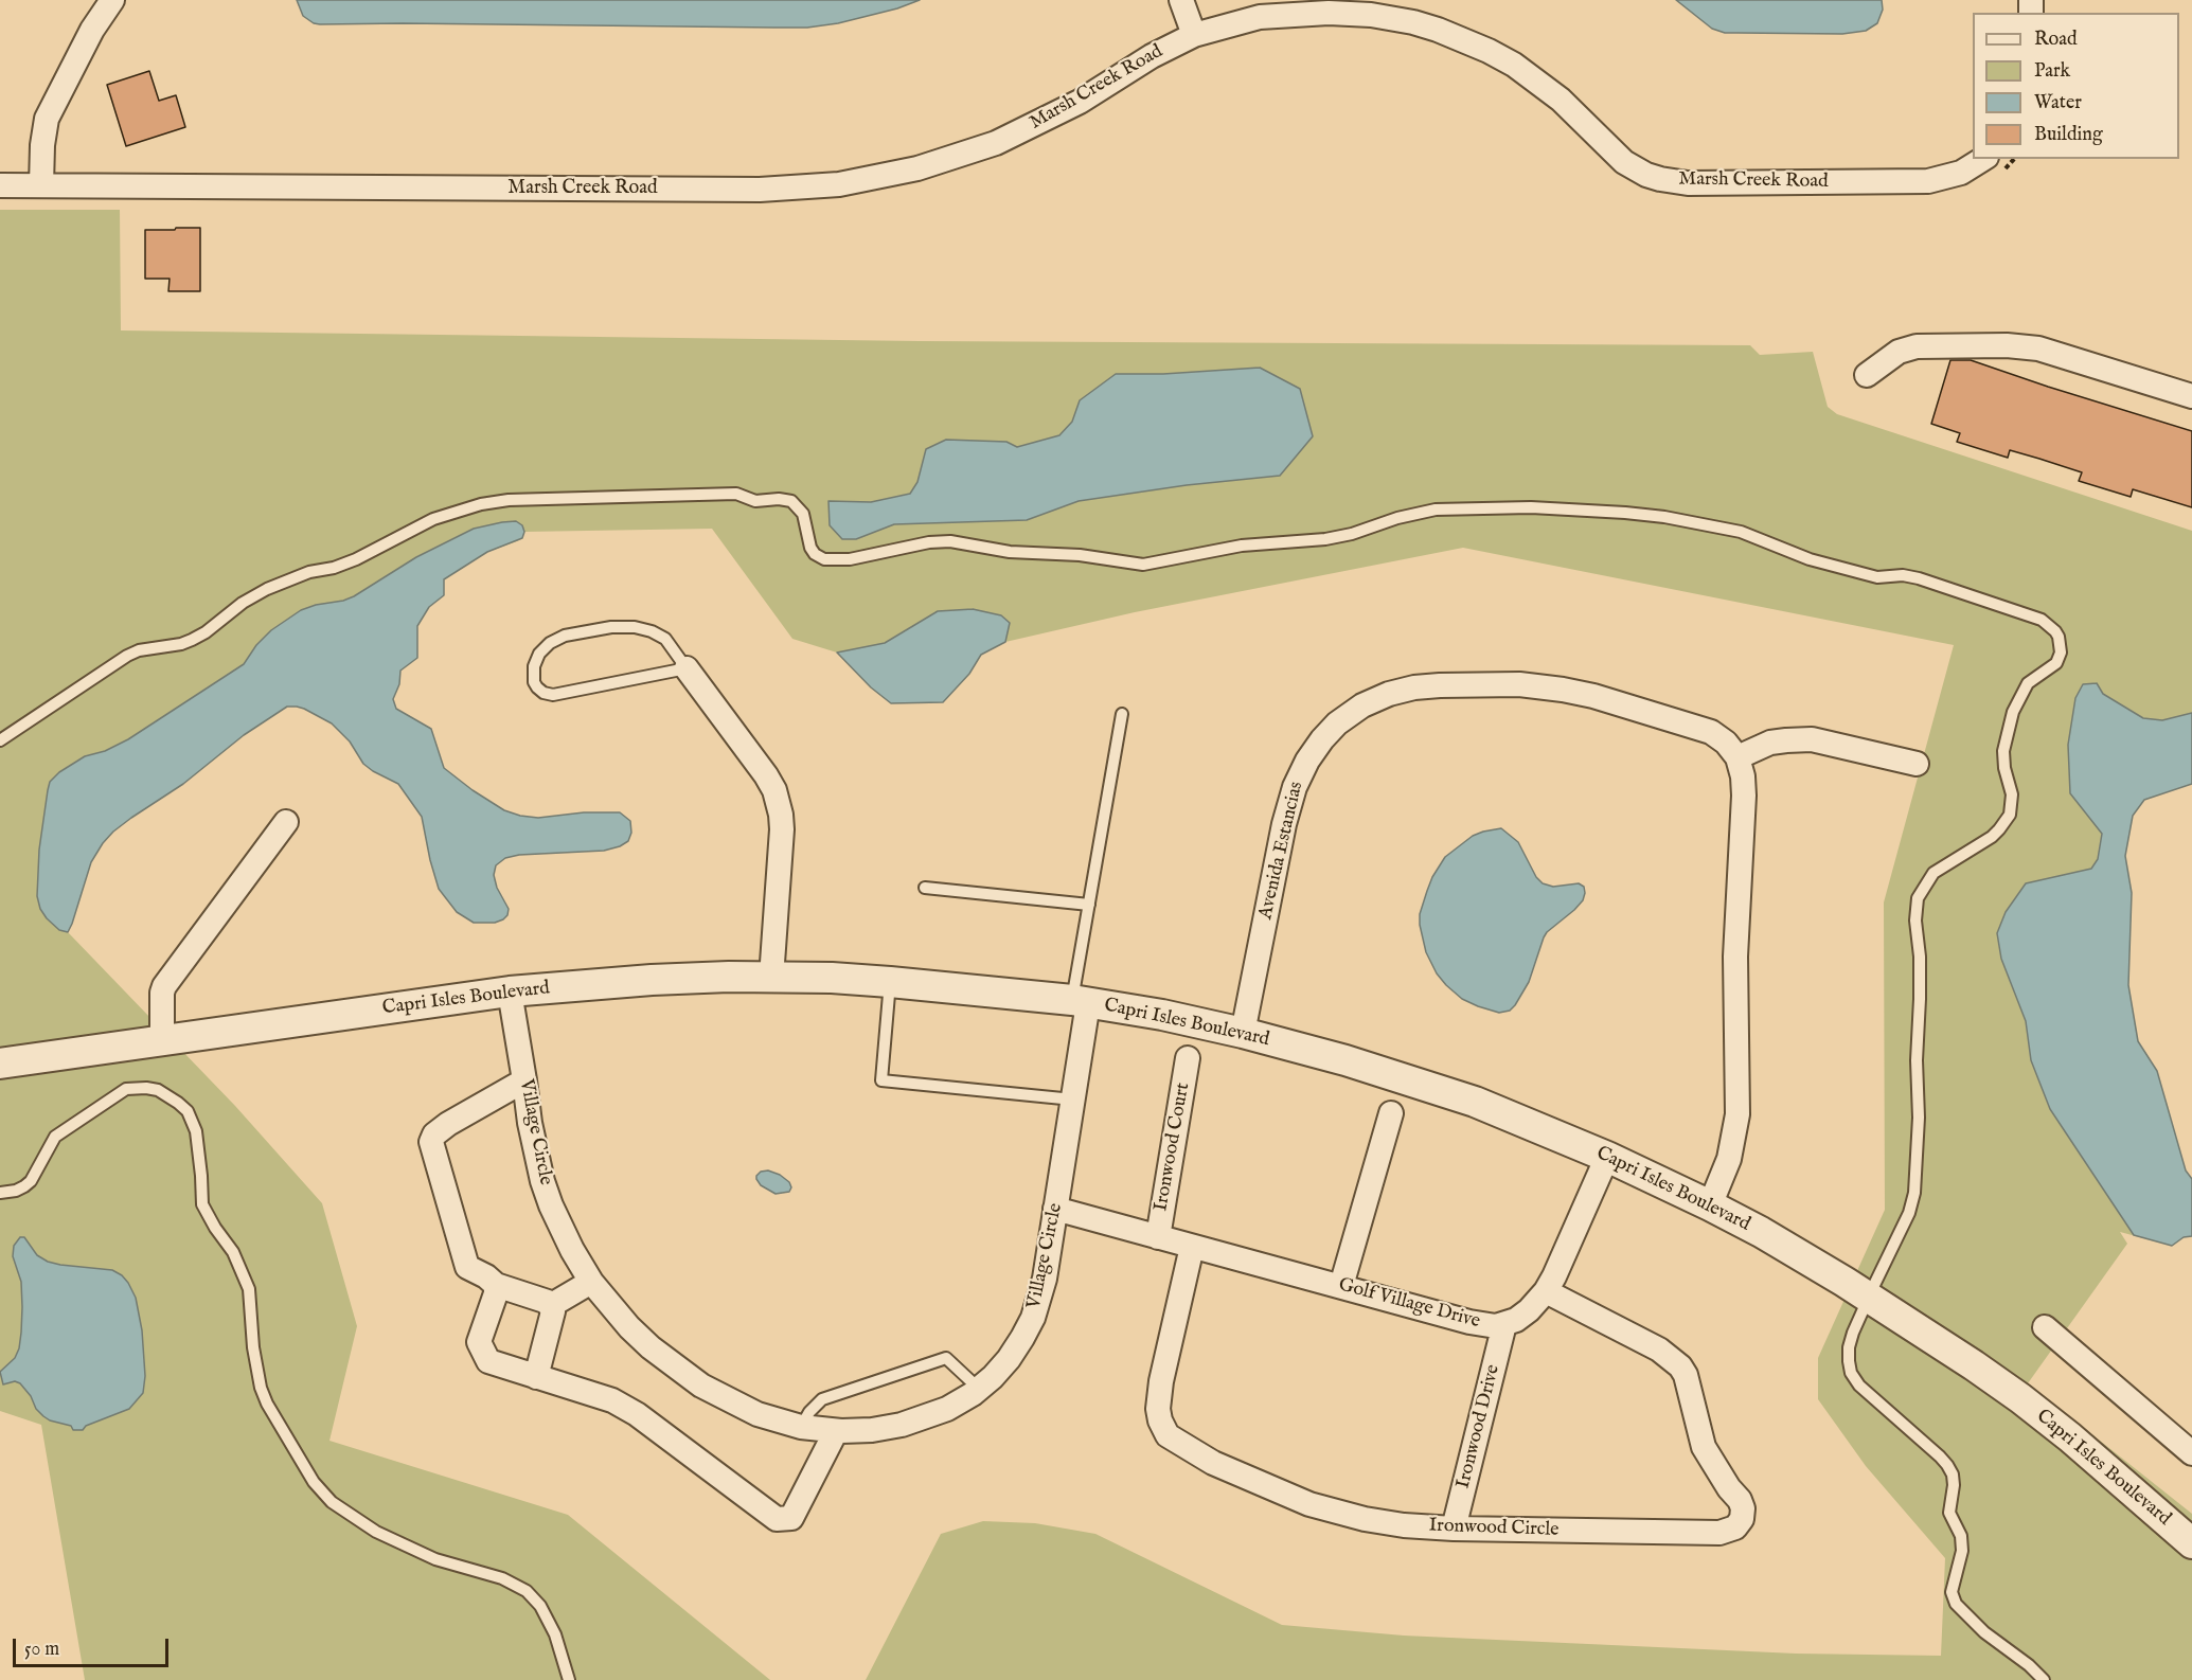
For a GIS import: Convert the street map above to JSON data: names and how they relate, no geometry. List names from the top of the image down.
{
  "streets": {
    "street": [
      "Marsh Creek Road",
      "Avenida Estancias",
      "Capri Isles Boulevard",
      "Village Circle",
      "Ironwood Court",
      "Golf Village Drive",
      "Ironwood Drive",
      "Ironwood Circle"
    ]
  },
  "crossings": [
    ["Avenida Estancias", "Capri Isles Boulevard"],
    ["Capri Isles Boulevard", "Village Circle"],
    ["Capri Isles Boulevard", "Golf Village Drive"],
    ["Golf Village Drive", "Ironwood Drive"],
    ["Golf Village Drive", "Ironwood Circle"],
    ["Ironwood Drive", "Ironwood Circle"]
  ],
  "legend": [
    "Road",
    "Park",
    "Water",
    "Building"
  ],
  "scale_bar": "50 m"
}
